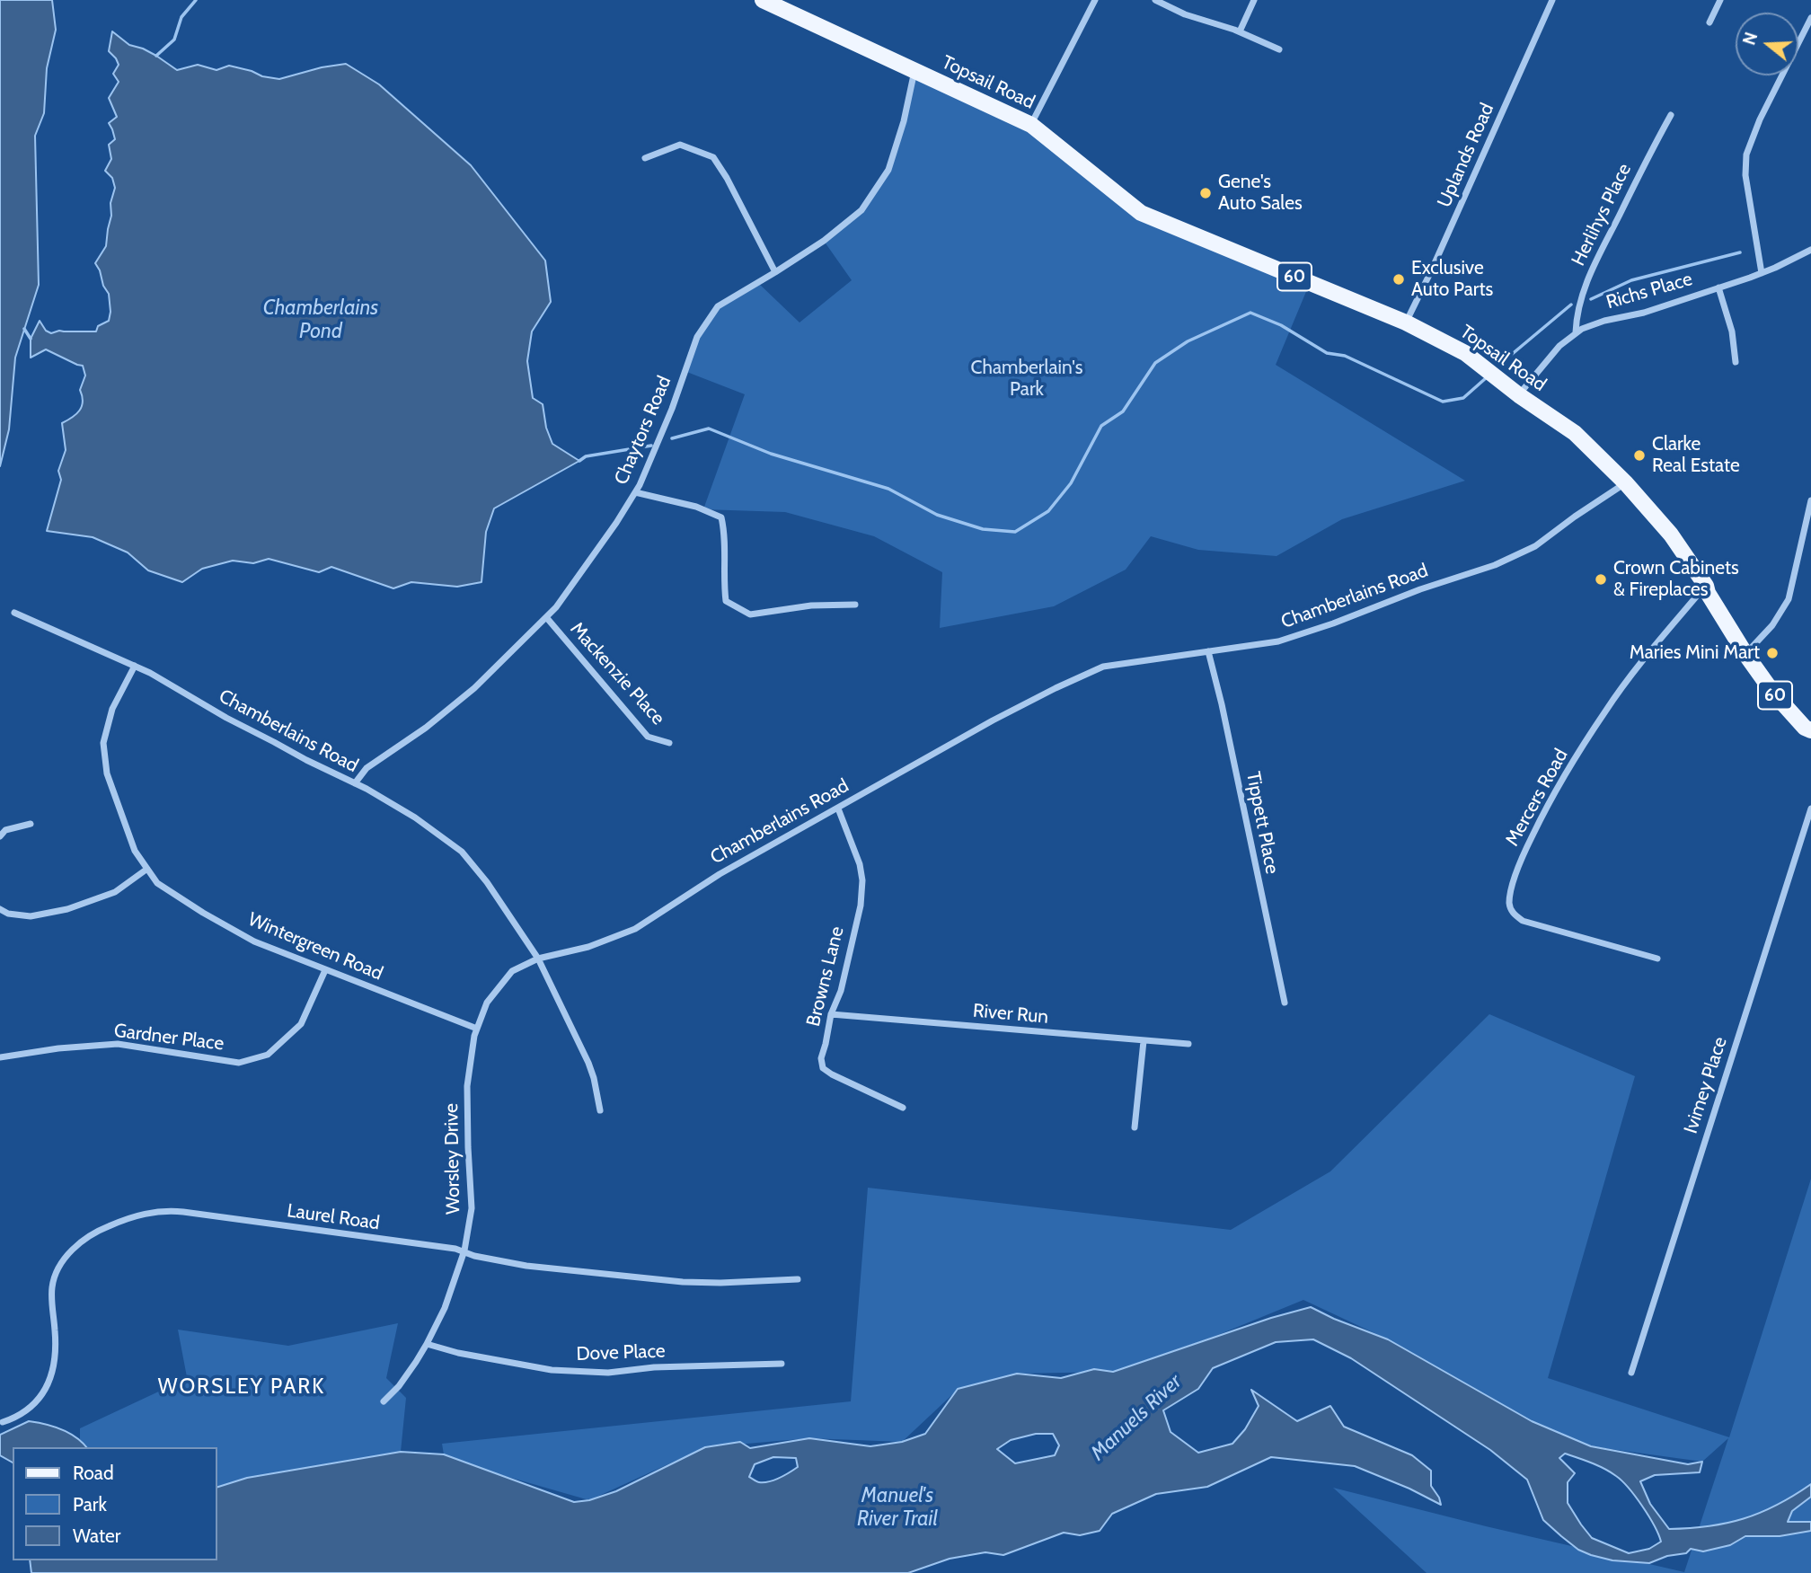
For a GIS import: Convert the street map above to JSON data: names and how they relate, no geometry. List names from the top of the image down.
{
  "streets": {
    "main road": ["Topsail Road", "60"],
    "street": [
      "Uplands Road",
      "Herlihys Place",
      "Richs Place",
      "Chaytors Road",
      "Chamberlains Road",
      "Mackenzie Place",
      "Mercers Road",
      "Tippett Place",
      "Wintergreen Road",
      "Browns Lane",
      "River Run",
      "Gardner Place",
      "Ivimey Place",
      "Worsley Drive",
      "Laurel Road",
      "Dove Place"
    ]
  },
  "crossings": [
    ["Topsail Road", "Uplands Road"],
    ["Topsail Road", "Richs Place"],
    ["Topsail Road", "Chaytors Road"],
    ["Topsail Road", "Chamberlains Road"],
    ["Topsail Road", "Mercers Road"],
    ["Herlihys Place", "Richs Place"],
    ["Chaytors Road", "Chamberlains Road"],
    ["Chaytors Road", "Mackenzie Place"],
    ["Chamberlains Road", "Tippett Place"],
    ["Chamberlains Road", "Wintergreen Road"],
    ["Chamberlains Road", "Browns Lane"],
    ["Chamberlains Road", "Worsley Drive"],
    ["Wintergreen Road", "Gardner Place"],
    ["Wintergreen Road", "Worsley Drive"],
    ["Browns Lane", "River Run"],
    ["Worsley Drive", "Laurel Road"],
    ["Worsley Drive", "Dove Place"]
  ],
  "districts": ["WORSLEY PARK"],
  "water": ["Chamberlains Pond", "Manuels River", "Manuel's River Trail"],
  "parks": ["Chamberlain's Park"],
  "places": [
    "Gene's Auto Sales",
    "Exclusive Auto Parts",
    "Clarke Real Estate",
    "Crown Cabinets & Fireplaces",
    "Maries Mini Mart"
  ],
  "legend": ["Road", "Park", "Water"],
  "north": "left"
}
